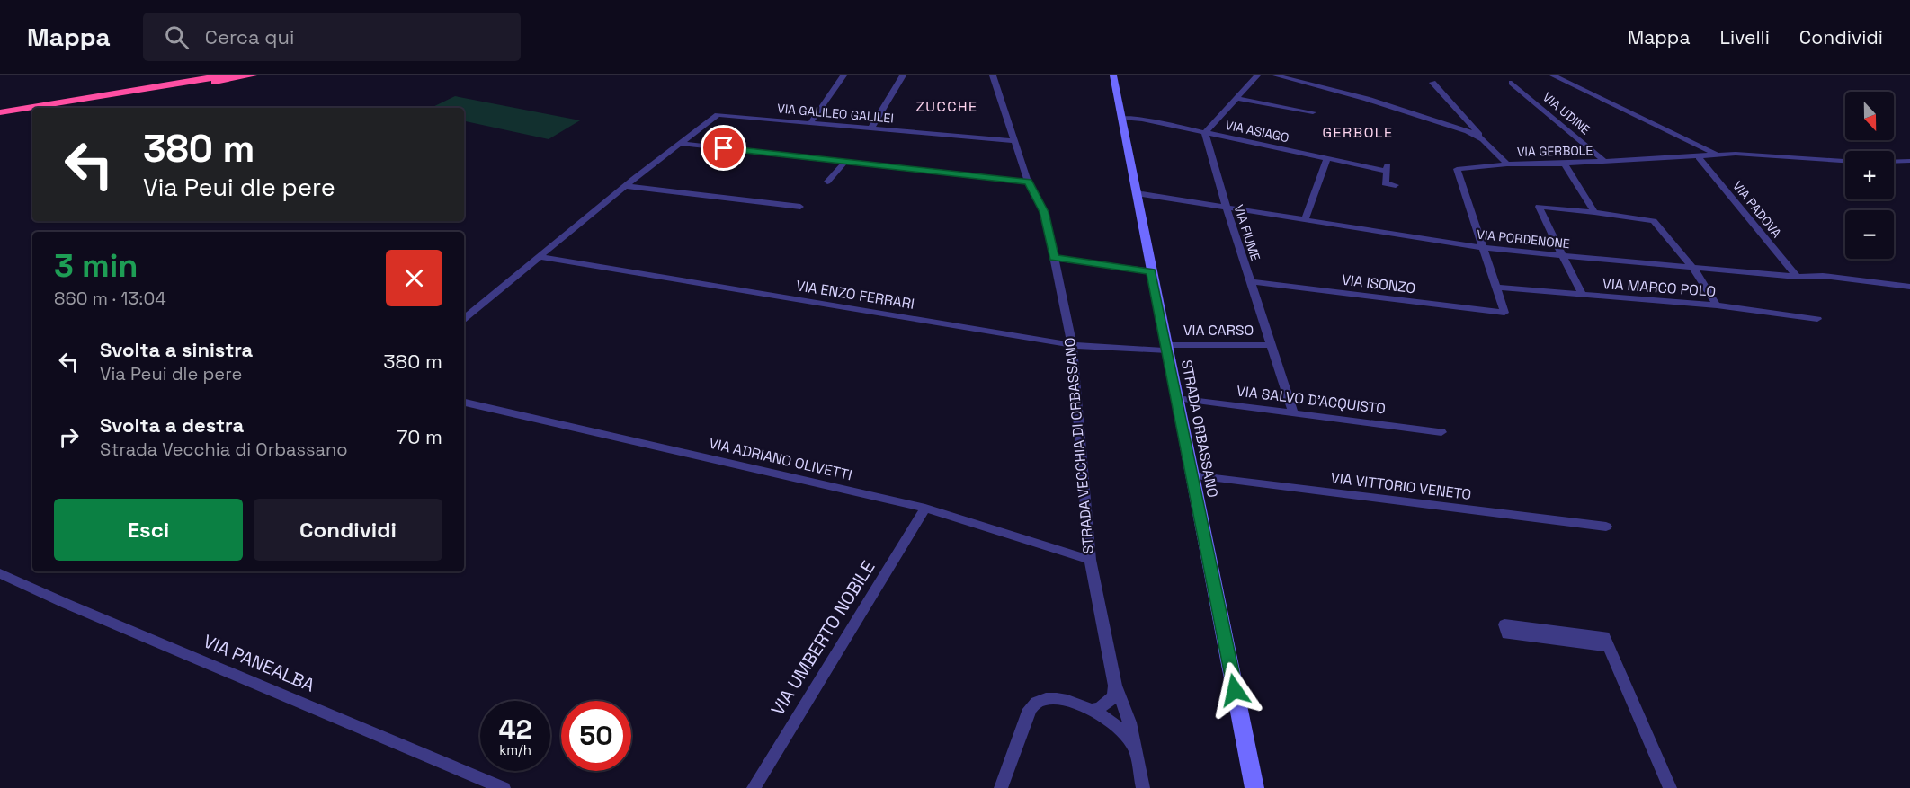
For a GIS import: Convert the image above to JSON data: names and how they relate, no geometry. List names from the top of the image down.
{
  "streets": {
    "main road": ["STRADA ORBASSANO"],
    "street": [
      "VIA GALILEO GALILEI",
      "VIA UDINE",
      "VIA ASIAGO",
      "VIA GERBOLE",
      "VIA PADOVA",
      "VIA FIUME",
      "VIA PORDENONE",
      "VIA ISONZO",
      "VIA MARCO POLO",
      "VIA ENZO FERRARI",
      "VIA CARSO",
      "VIA SALVO D'ACQUISTO",
      "STRADA VECCHIA DI ORBASSANO",
      "VIA ADRIANO OLIVETTI",
      "VIA VITTORIO VENETO",
      "VIA UMBERTO NOBILE",
      "VIA PANEALBA"
    ]
  },
  "crossings": [
    ["VIA GALILEO GALILEI", "STRADA VECCHIA DI ORBASSANO"],
    ["VIA UDINE", "VIA GERBOLE"],
    ["VIA ASIAGO", "VIA FIUME"],
    ["VIA ASIAGO", "STRADA ORBASSANO"],
    ["VIA GERBOLE", "VIA PADOVA"],
    ["VIA PADOVA", "VIA PORDENONE"],
    ["VIA FIUME", "VIA PORDENONE"],
    ["VIA FIUME", "VIA ISONZO"],
    ["VIA FIUME", "VIA CARSO"],
    ["VIA FIUME", "VIA SALVO D'ACQUISTO"],
    ["VIA PORDENONE", "STRADA ORBASSANO"],
    ["VIA ISONZO", "VIA MARCO POLO"],
    ["VIA ENZO FERRARI", "VIA CARSO"],
    ["VIA ENZO FERRARI", "STRADA ORBASSANO"],
    ["VIA ENZO FERRARI", "STRADA VECCHIA DI ORBASSANO"],
    ["VIA CARSO", "STRADA ORBASSANO"],
    ["VIA SALVO D'ACQUISTO", "STRADA ORBASSANO"],
    ["STRADA ORBASSANO", "VIA VITTORIO VENETO"],
    ["STRADA VECCHIA DI ORBASSANO", "VIA ADRIANO OLIVETTI"],
    ["VIA ADRIANO OLIVETTI", "VIA UMBERTO NOBILE"]
  ],
  "districts": ["ZUCCHE", "GERBOLE"],
  "north": "bottom",
  "page": {
    "header": "Mappa",
    "search": "Cerca qui",
    "nav": ["Mappa", "Livelli", "Condividi"],
    "map_buttons": ["+", "−"],
    "turn": ["380 m", "Via Peui dle pere"],
    "heading": ["3 min", "860 m · 13:04"],
    "list": [
      {
        "name": "Svolta a sinistra",
        "note": "Via Peui dle pere",
        "value": "380 m"
      },
      {
        "name": "Svolta a destra",
        "note": "Strada Vecchia di Orbassano",
        "value": "70 m"
      }
    ],
    "buttons": ["Esci", "Condividi"],
    "speed": "42 km/h",
    "limit": "50"
  }
}
